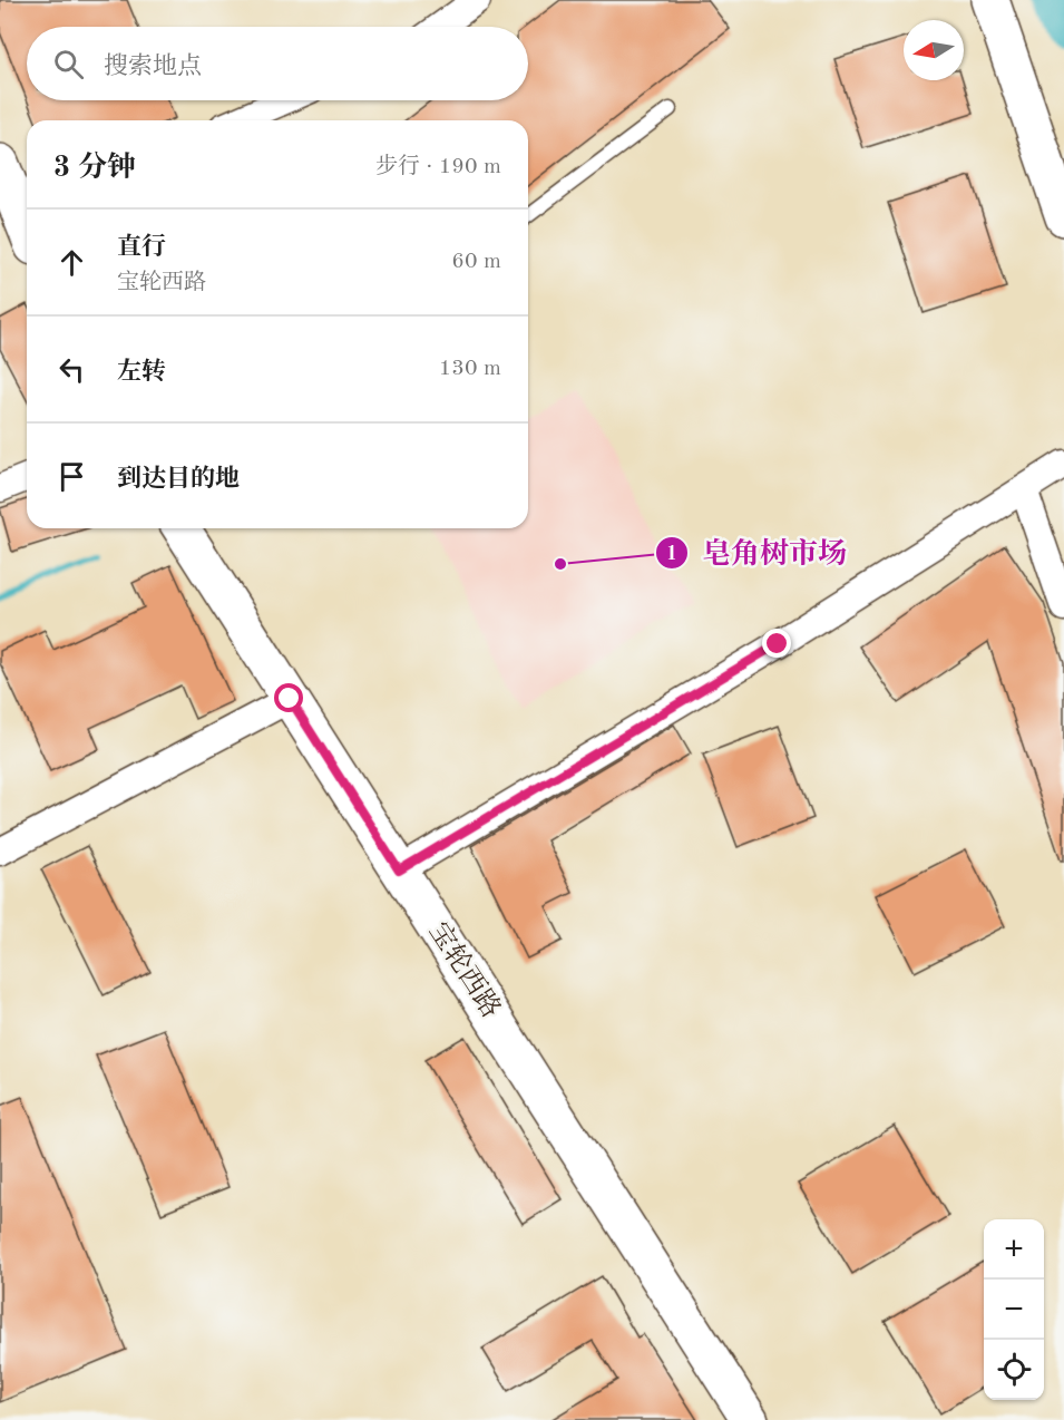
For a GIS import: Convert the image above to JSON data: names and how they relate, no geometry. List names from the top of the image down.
{
  "streets": {
    "main road": ["宝轮西路"]
  },
  "places": ["皂角树市场"],
  "north": "left",
  "page": {
    "search": "搜索地点",
    "heading": ["3 分钟", "步行 · 190 m"],
    "list": [
      ["直行", "宝轮西路", "60 m"],
      ["左转", "130 m"],
      "到达目的地"
    ],
    "map_buttons": ["+", "−"]
  }
}
